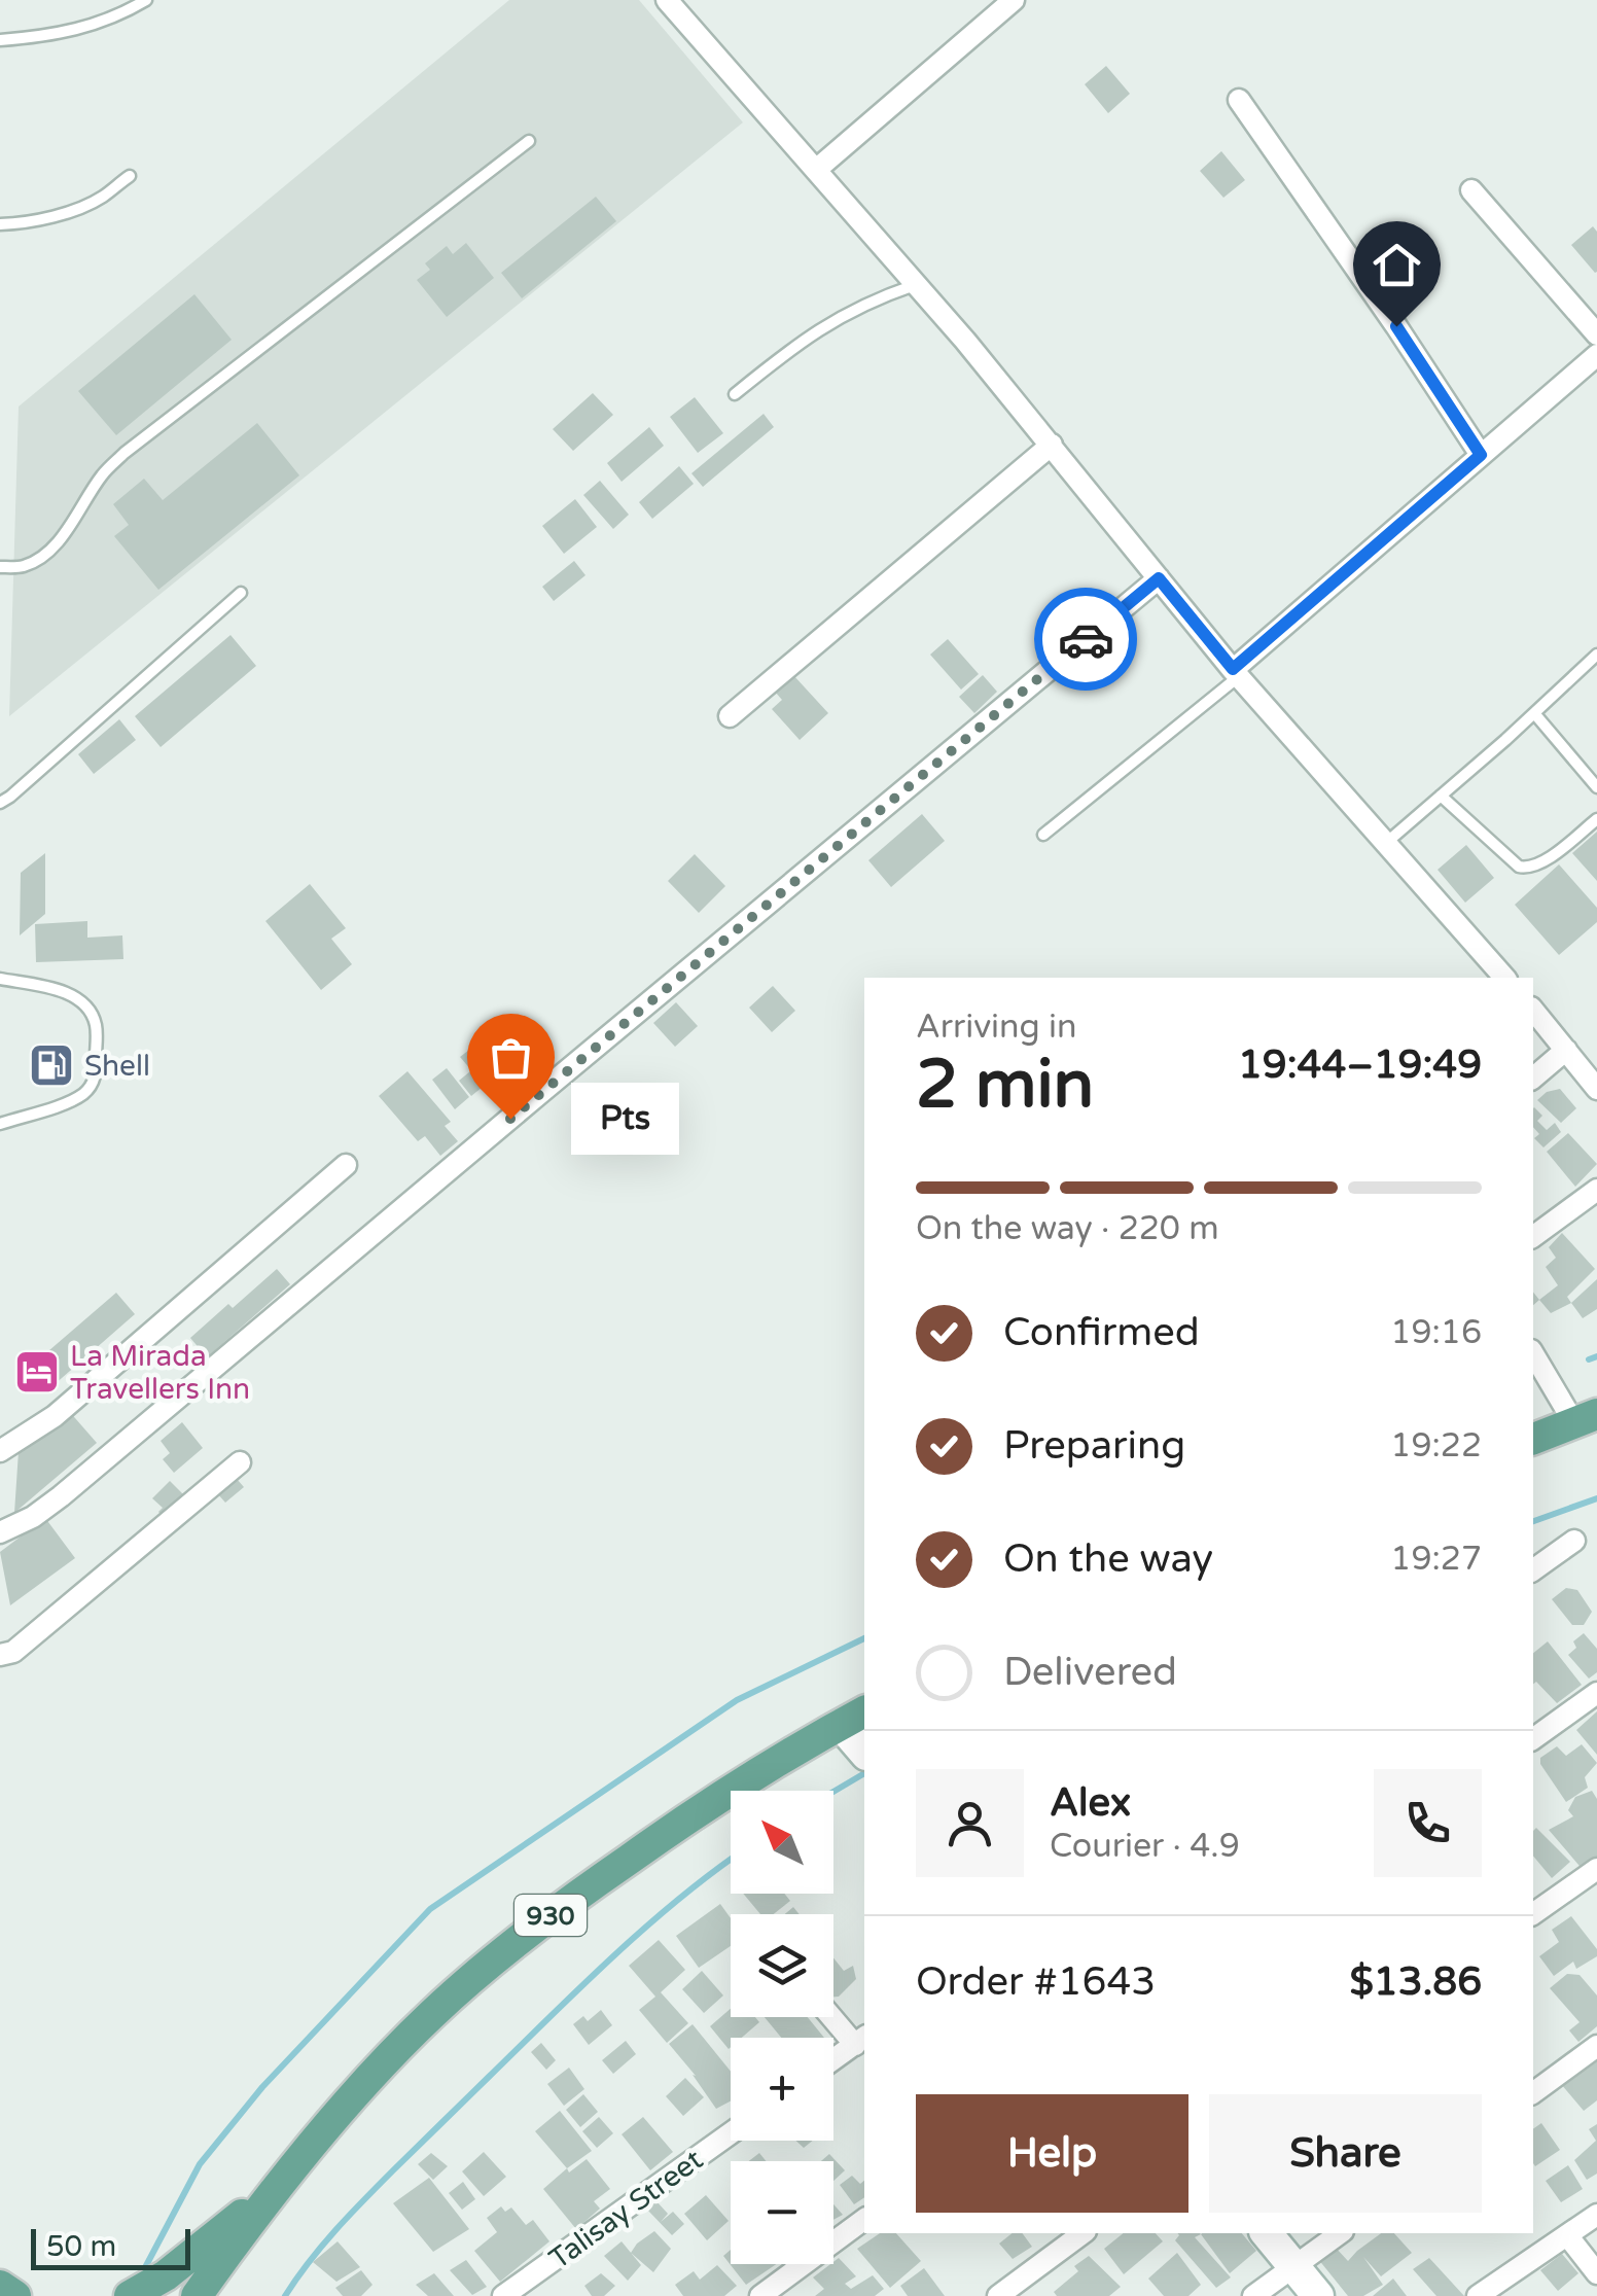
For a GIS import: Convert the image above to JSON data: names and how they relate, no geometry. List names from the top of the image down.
{
  "streets": {
    "main road": ["930"],
    "street": ["Talisay Street"]
  },
  "places": {
    "fuel station": ["Shell"],
    "other": ["Pts"],
    "hotel": ["La Mirada Travellers Inn"]
  },
  "scale_bar": "50 m",
  "north": "top left",
  "page": {
    "heading": ["2 min", "Arriving in", "19:44–19:49"],
    "panel": [
      "Alex",
      "Courier · 4.9",
      "Order #1643",
      "$13.86"
    ],
    "bubble": "Pts",
    "bar": "On the way · 220 m",
    "list": [
      ["Confirmed", "19:16"],
      ["Preparing", "19:22"],
      ["On the way", "19:27"],
      "Delivered"
    ],
    "map_buttons": ["+", "−"],
    "buttons": ["Help", "Share"],
    "scale": "50 m"
  }
}
